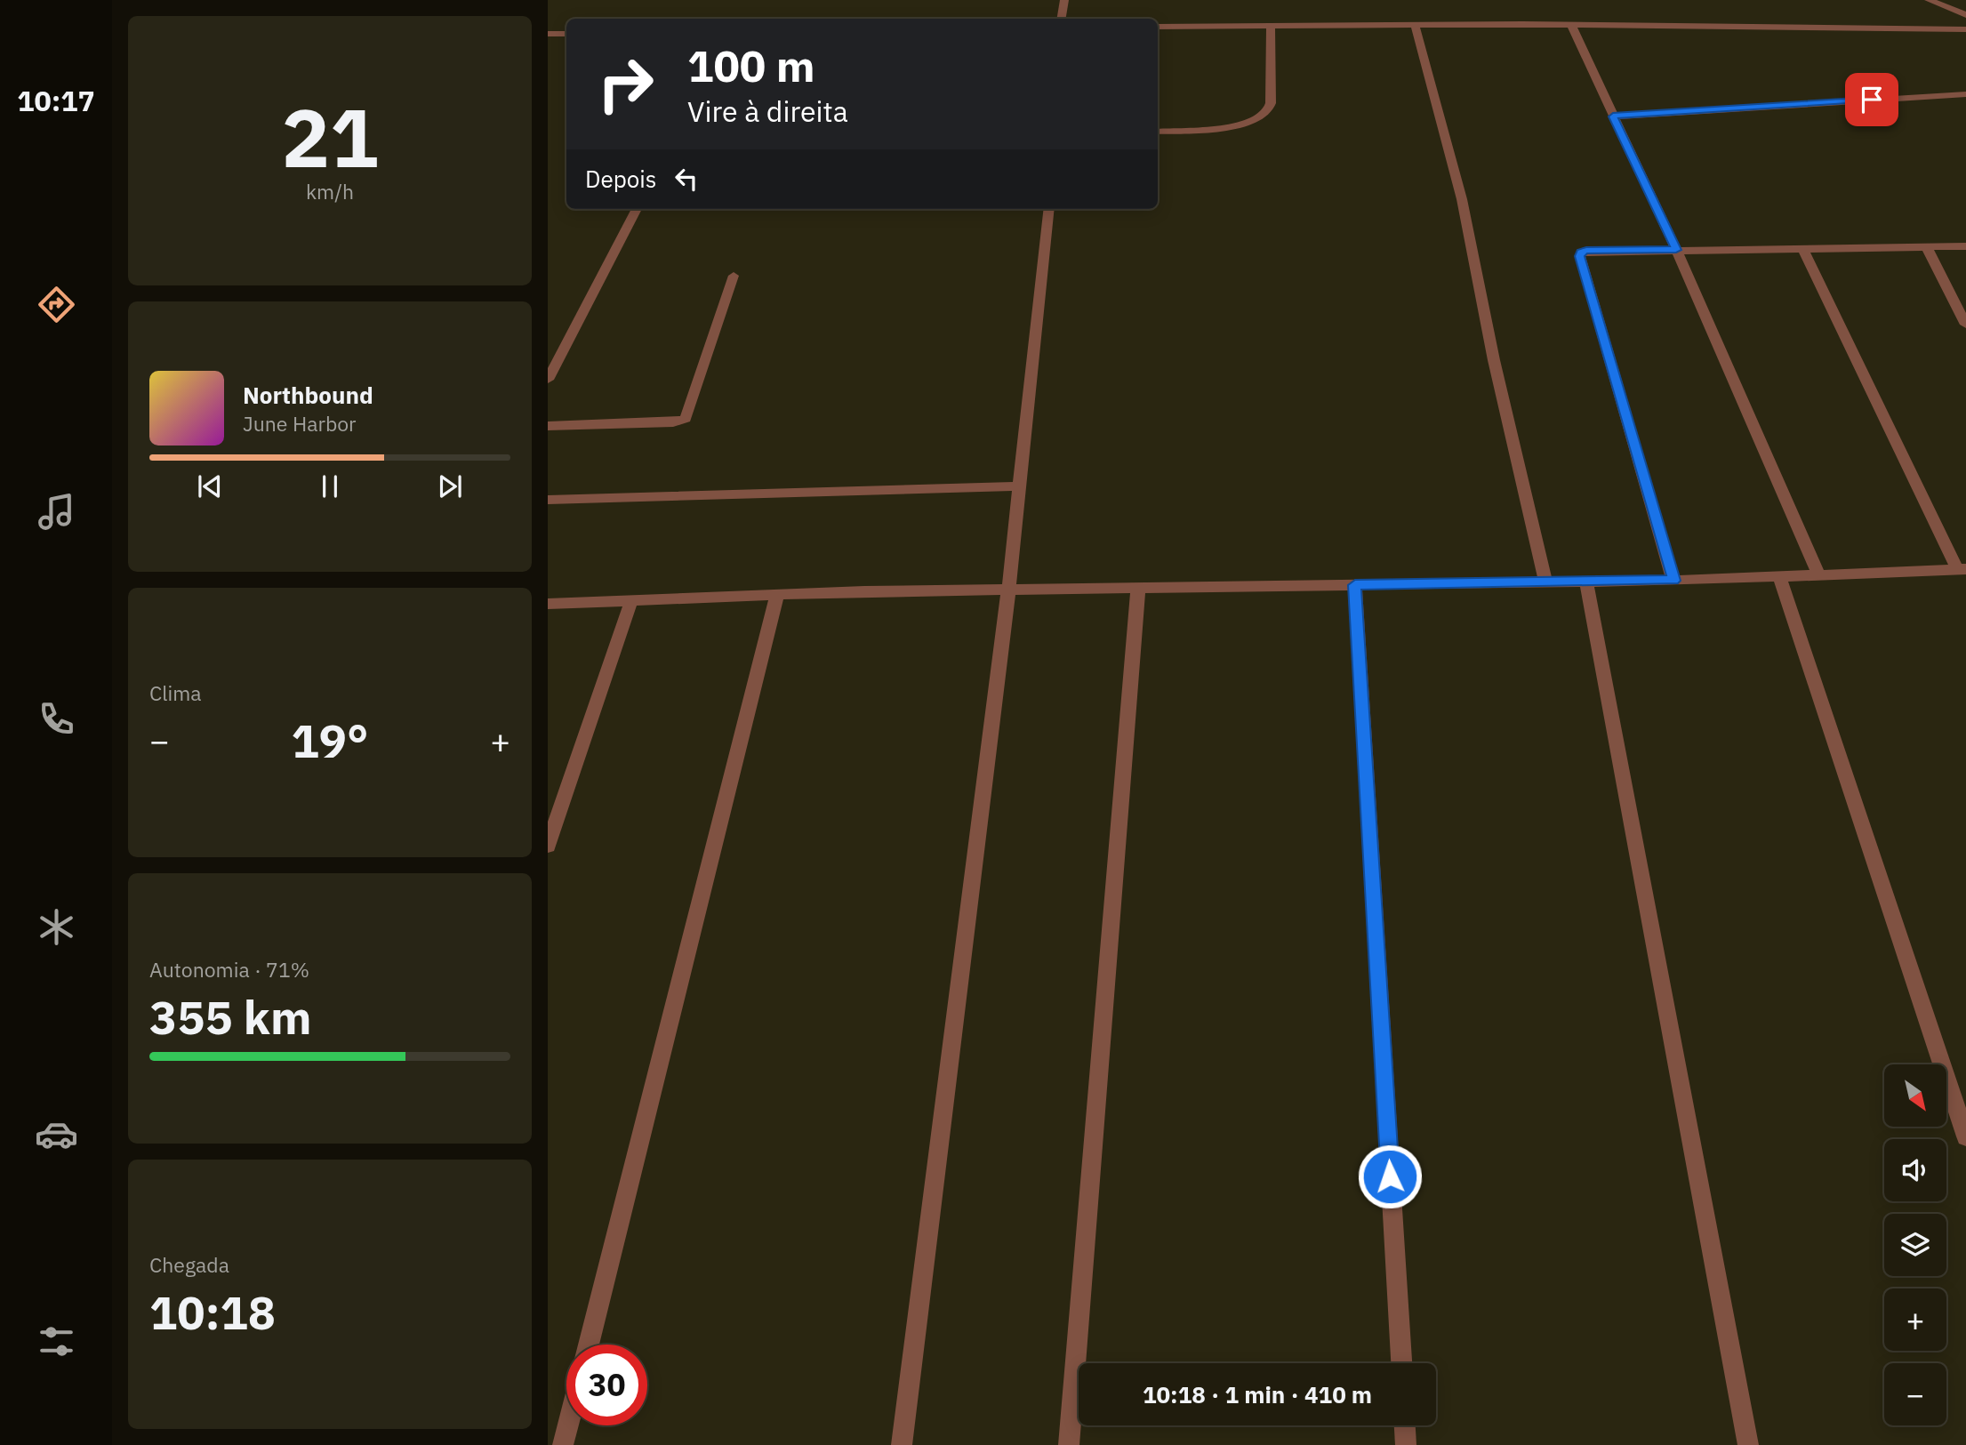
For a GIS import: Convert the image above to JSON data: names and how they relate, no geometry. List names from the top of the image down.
{
  "north": "bottom right",
  "page": {
    "tabs": "10:17",
    "tile": [
      ["21", "km/h"],
      "Clima",
      ["Autonomia · 71%", "355 km"],
      ["Chegada", "10:18"]
    ],
    "turn": ["100 m", "Vire à direita"],
    "then": "Depois",
    "song": ["Northbound", "June Harbor"],
    "heat": ["−", "19°", "+"],
    "map_buttons": ["+", "−"],
    "limit": "30",
    "trip": "10:18 · 1 min · 410 m"
  }
}
